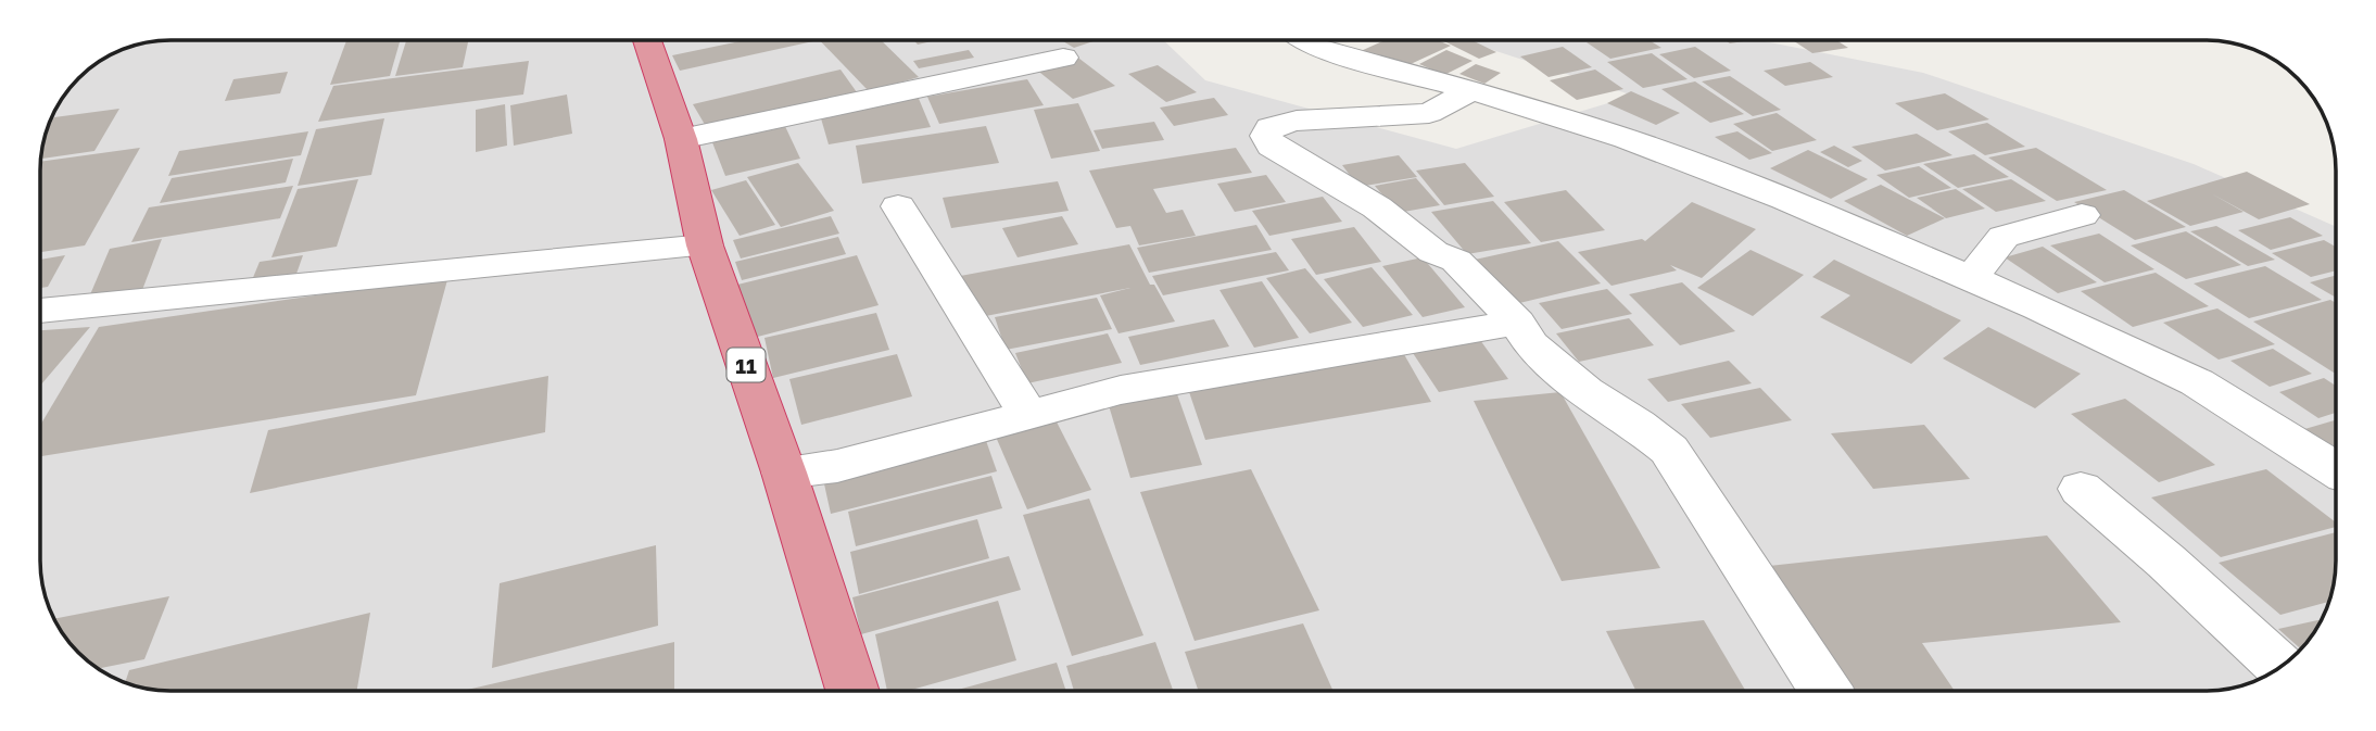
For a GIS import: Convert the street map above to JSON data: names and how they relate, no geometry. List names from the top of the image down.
{
  "streets": {
    "highway": ["11"]
  }
}
